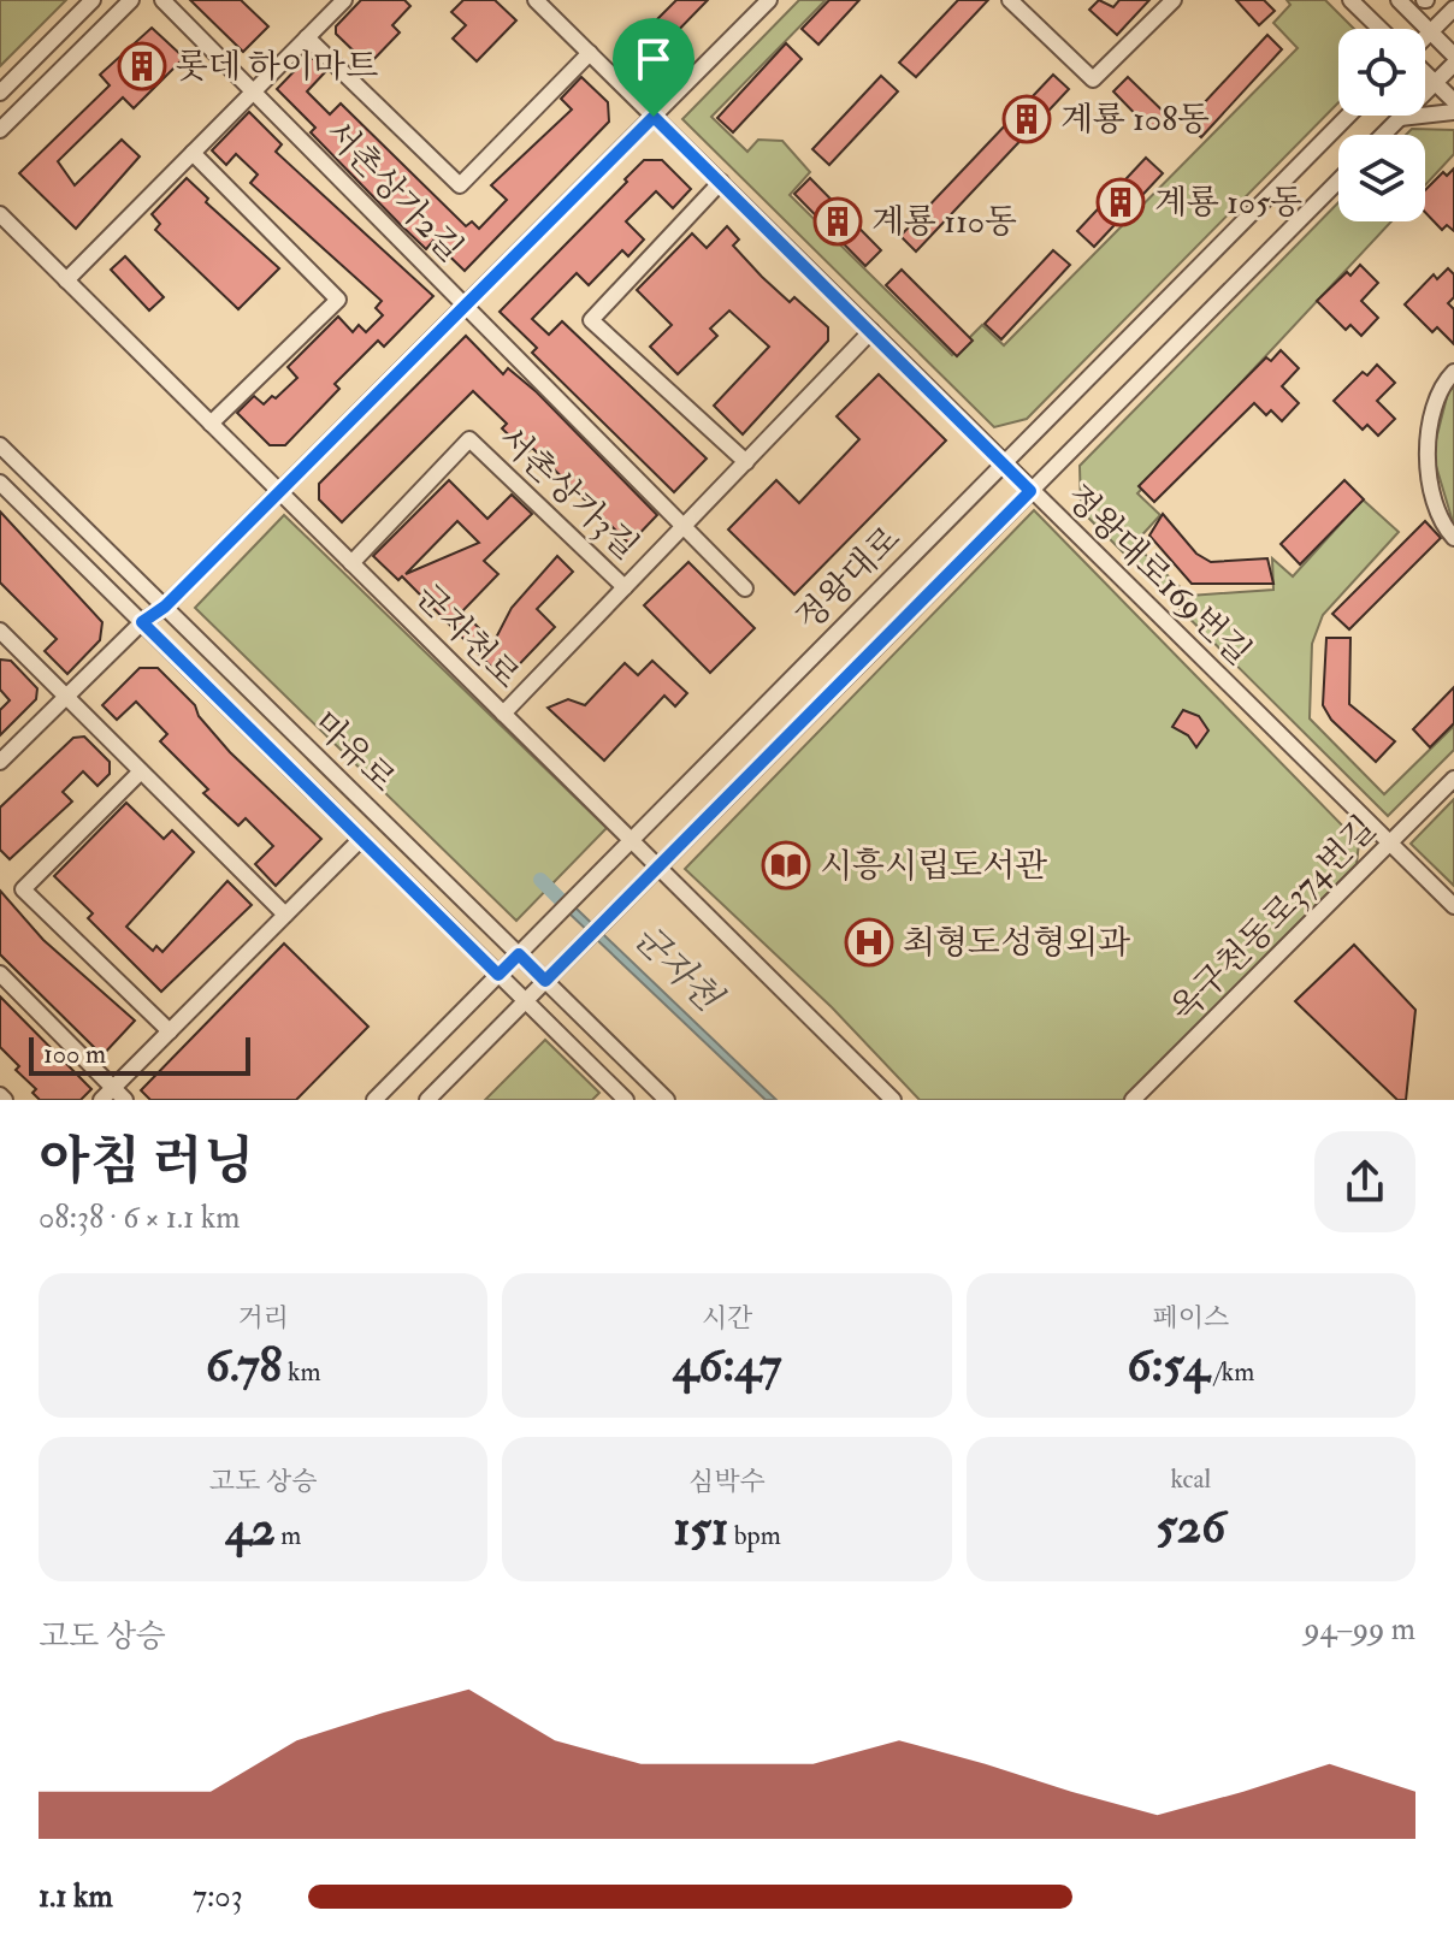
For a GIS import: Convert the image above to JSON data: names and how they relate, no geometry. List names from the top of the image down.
{
  "streets": {
    "street": [
      "서촌상가2길",
      "서촌상가3길",
      "정왕대로169번길",
      "정왕대로",
      "군자천로",
      "마유로",
      "옥구천동로374번길"
    ]
  },
  "crossings": [
    ["서촌상가2길", "서촌상가3길"],
    ["서촌상가3길", "정왕대로169번길"],
    ["서촌상가3길", "군자천로"],
    ["정왕대로169번길", "정왕대로"],
    ["정왕대로169번길", "옥구천동로374번길"],
    ["정왕대로", "군자천로"],
    ["정왕대로", "마유로"]
  ],
  "water": ["군자천"],
  "places": {
    "building": [
      "롯데 하이마트",
      "계룡 108동",
      "계룡 105동",
      "계룡 110동"
    ],
    "library": ["시흥시립도서관"],
    "hospital": ["최형도성형외과"]
  },
  "scale_bar": "100 m",
  "page": {
    "scale": "100 m",
    "heading": ["아침 러닝", "08:38 · 6 × 1.1 km"],
    "stats": [
      ["거리", "6.78 km"],
      ["시간", "46:47"],
      ["페이스", "6:54 /km"],
      ["고도 상승", "42 m"],
      ["심박수", "151 bpm"],
      ["kcal", "526"]
    ],
    "chart": ["고도 상승", "94–99 m"],
    "list": [
      {
        "name": "1.1 km",
        "note": "7:03"
      }
    ]
  }
}
